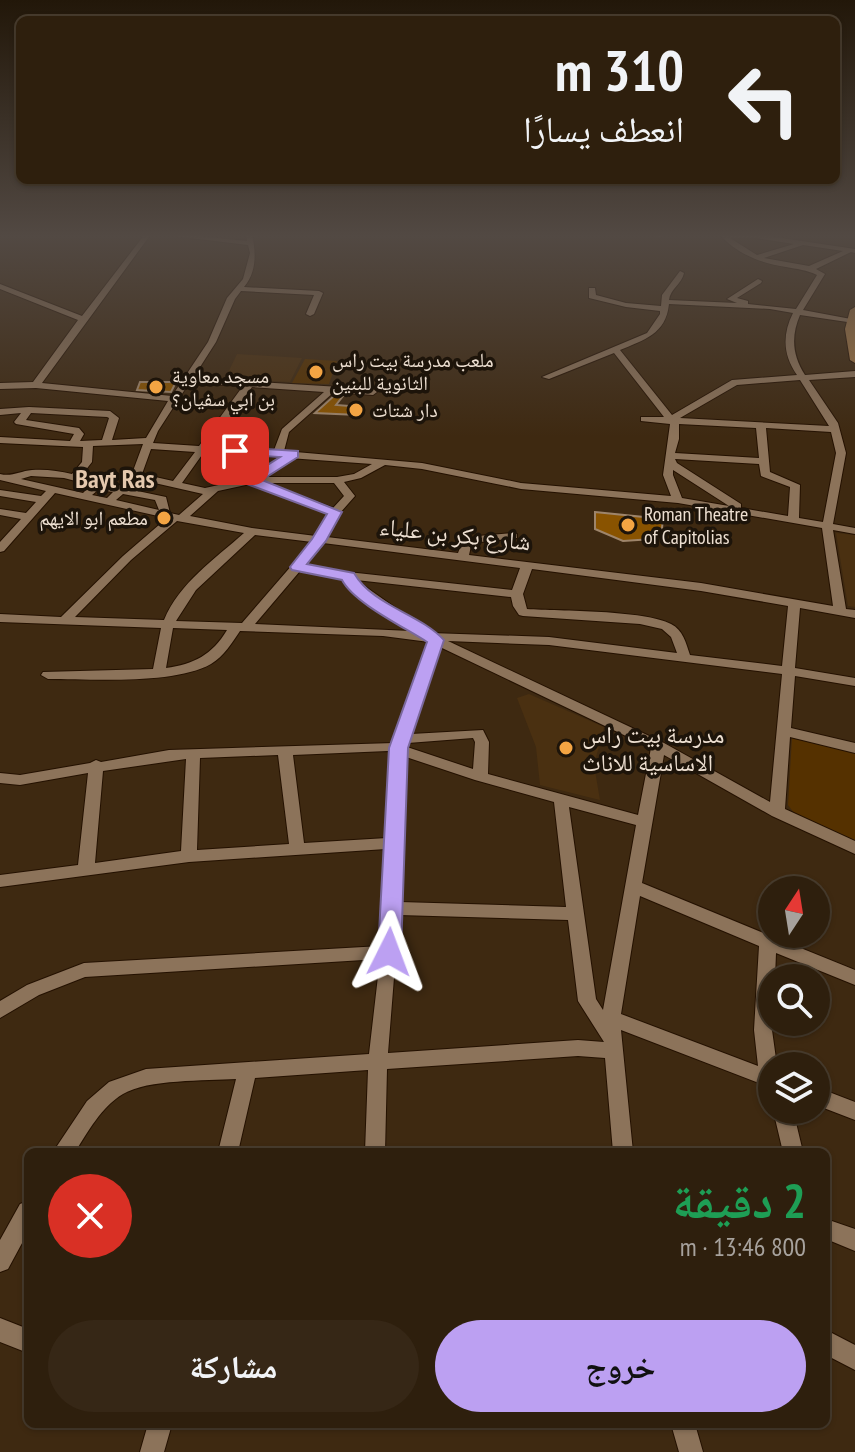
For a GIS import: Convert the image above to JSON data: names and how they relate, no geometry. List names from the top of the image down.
{
  "streets": {
    "street": ["شارع بكر بن علياء"]
  },
  "districts": ["Bayt Ras"],
  "places": [
    "ملعب مدرسة بيت راس الثانوية للبنين",
    "مسجد معاوية بن ابي سفيان؟",
    "دار شتات",
    "مطعم ابو الايهم",
    "Roman Theatre of Capitolias",
    "مدرسة بيت راس الاساسية للاناث"
  ],
  "north": "top",
  "page": {
    "turn": ["310 m", "انعطف يسارًا"],
    "heading": ["2 دقيقة", "800 m · 13:46"],
    "buttons": ["خروج", "مشاركة"]
  }
}
